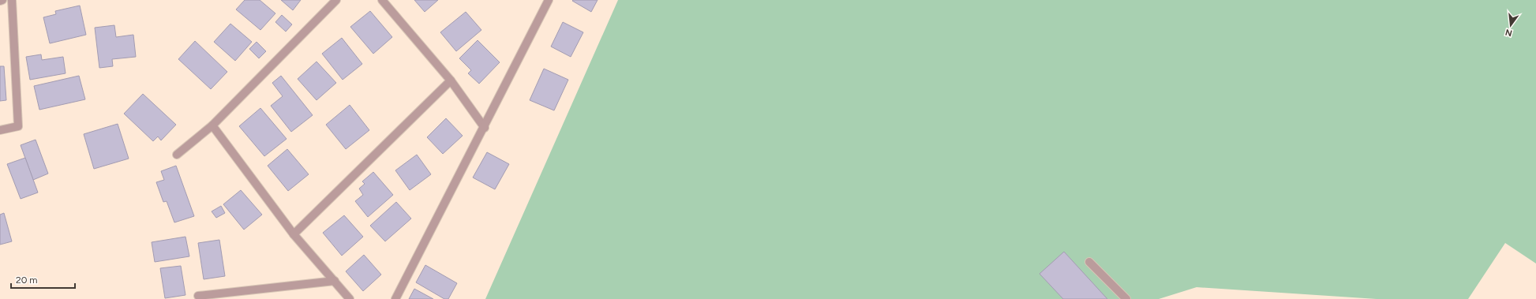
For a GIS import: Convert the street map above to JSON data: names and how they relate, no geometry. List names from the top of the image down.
{
  "scale_bar": "20 m",
  "north": "bottom"
}
